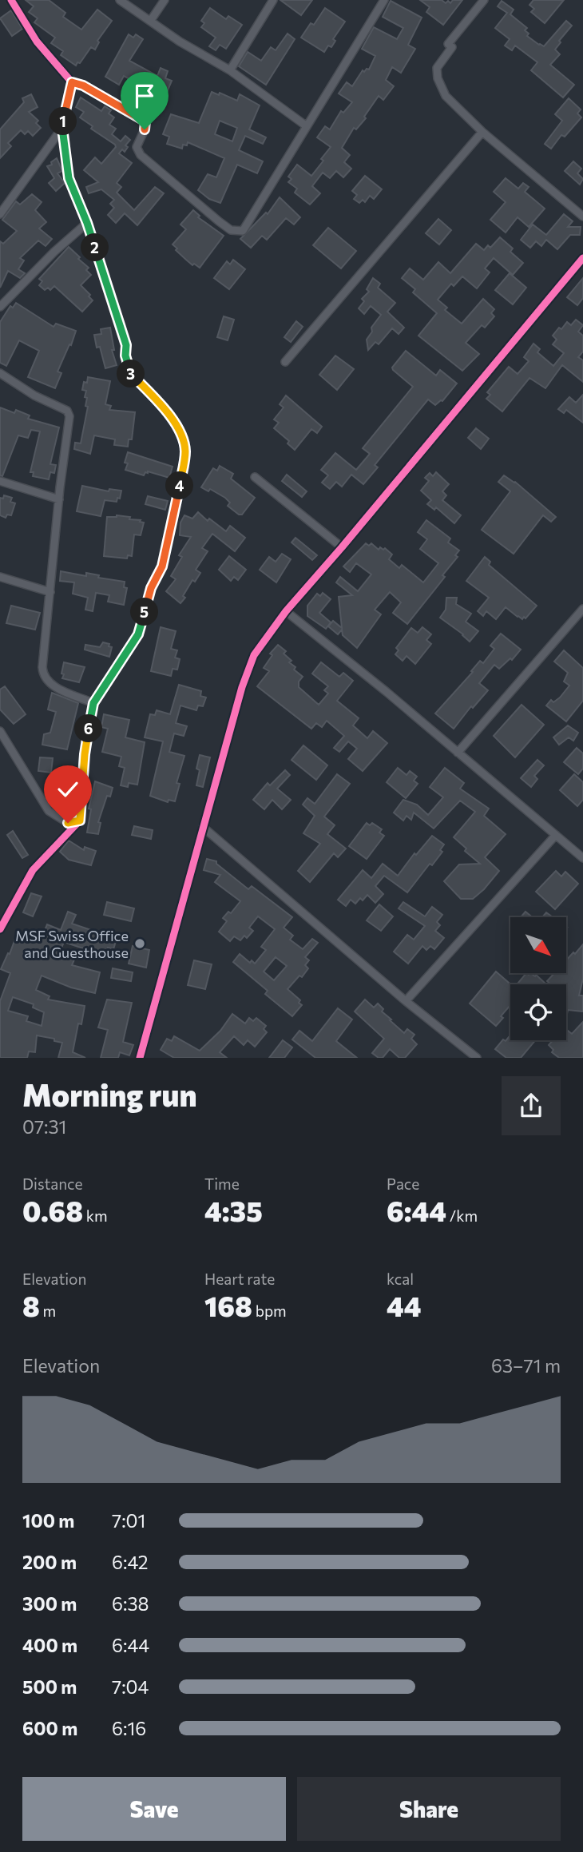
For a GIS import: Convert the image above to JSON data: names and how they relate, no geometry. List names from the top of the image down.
{
  "places": ["MSF Swiss Office and Guesthouse"],
  "north": "bottom right",
  "page": {
    "pins": [
      "1",
      "2",
      "3",
      "4",
      "5",
      "6"
    ],
    "heading": ["Morning run", "07:31"],
    "stats": [
      ["Distance", "0.68 km"],
      ["Time", "4:35"],
      ["Pace", "6:44 /km"],
      ["Elevation", "8 m"],
      ["Heart rate", "168 bpm"],
      ["kcal", "44"]
    ],
    "chart": ["Elevation", "63–71 m"],
    "list": [
      {
        "name": "100 m",
        "note": "7:01"
      },
      {
        "name": "200 m",
        "note": "6:42"
      },
      {
        "name": "300 m",
        "note": "6:38"
      },
      {
        "name": "400 m",
        "note": "6:44"
      },
      {
        "name": "500 m",
        "note": "7:04"
      },
      {
        "name": "600 m",
        "note": "6:16"
      }
    ],
    "buttons": ["Save", "Share"]
  }
}
